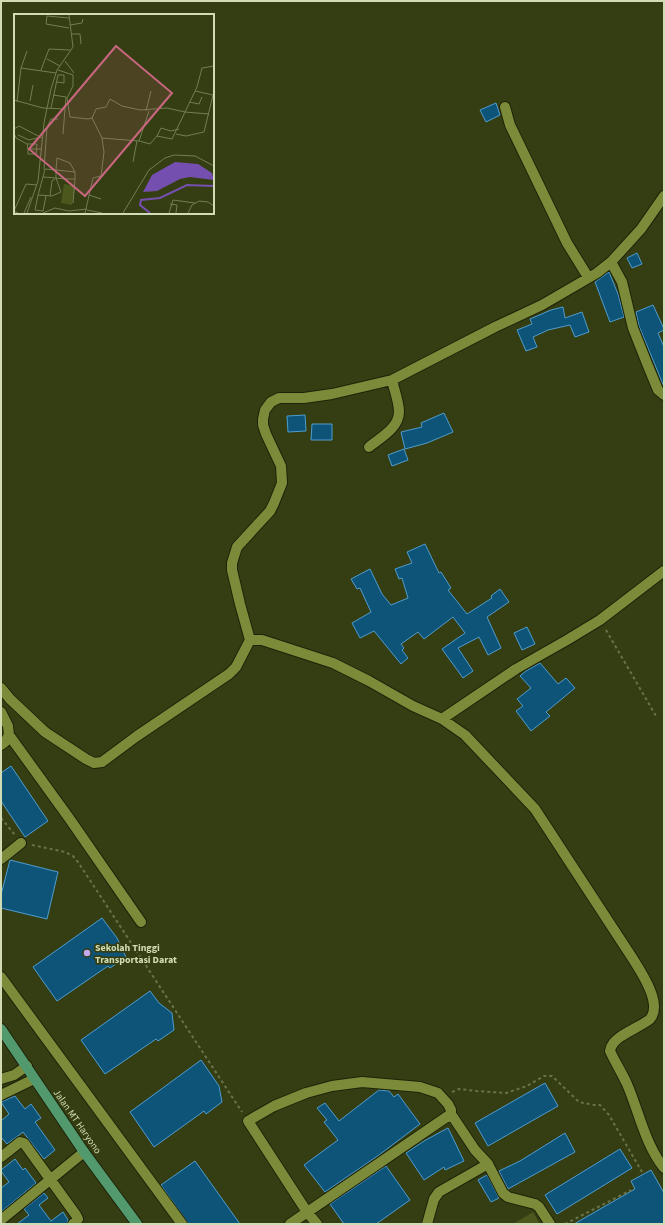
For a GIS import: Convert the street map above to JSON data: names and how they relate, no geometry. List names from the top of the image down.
{
  "streets": {
    "main road": ["Jalan MT Haryono"]
  },
  "places": ["Sekolah Tinggi Transportasi Darat"]
}
